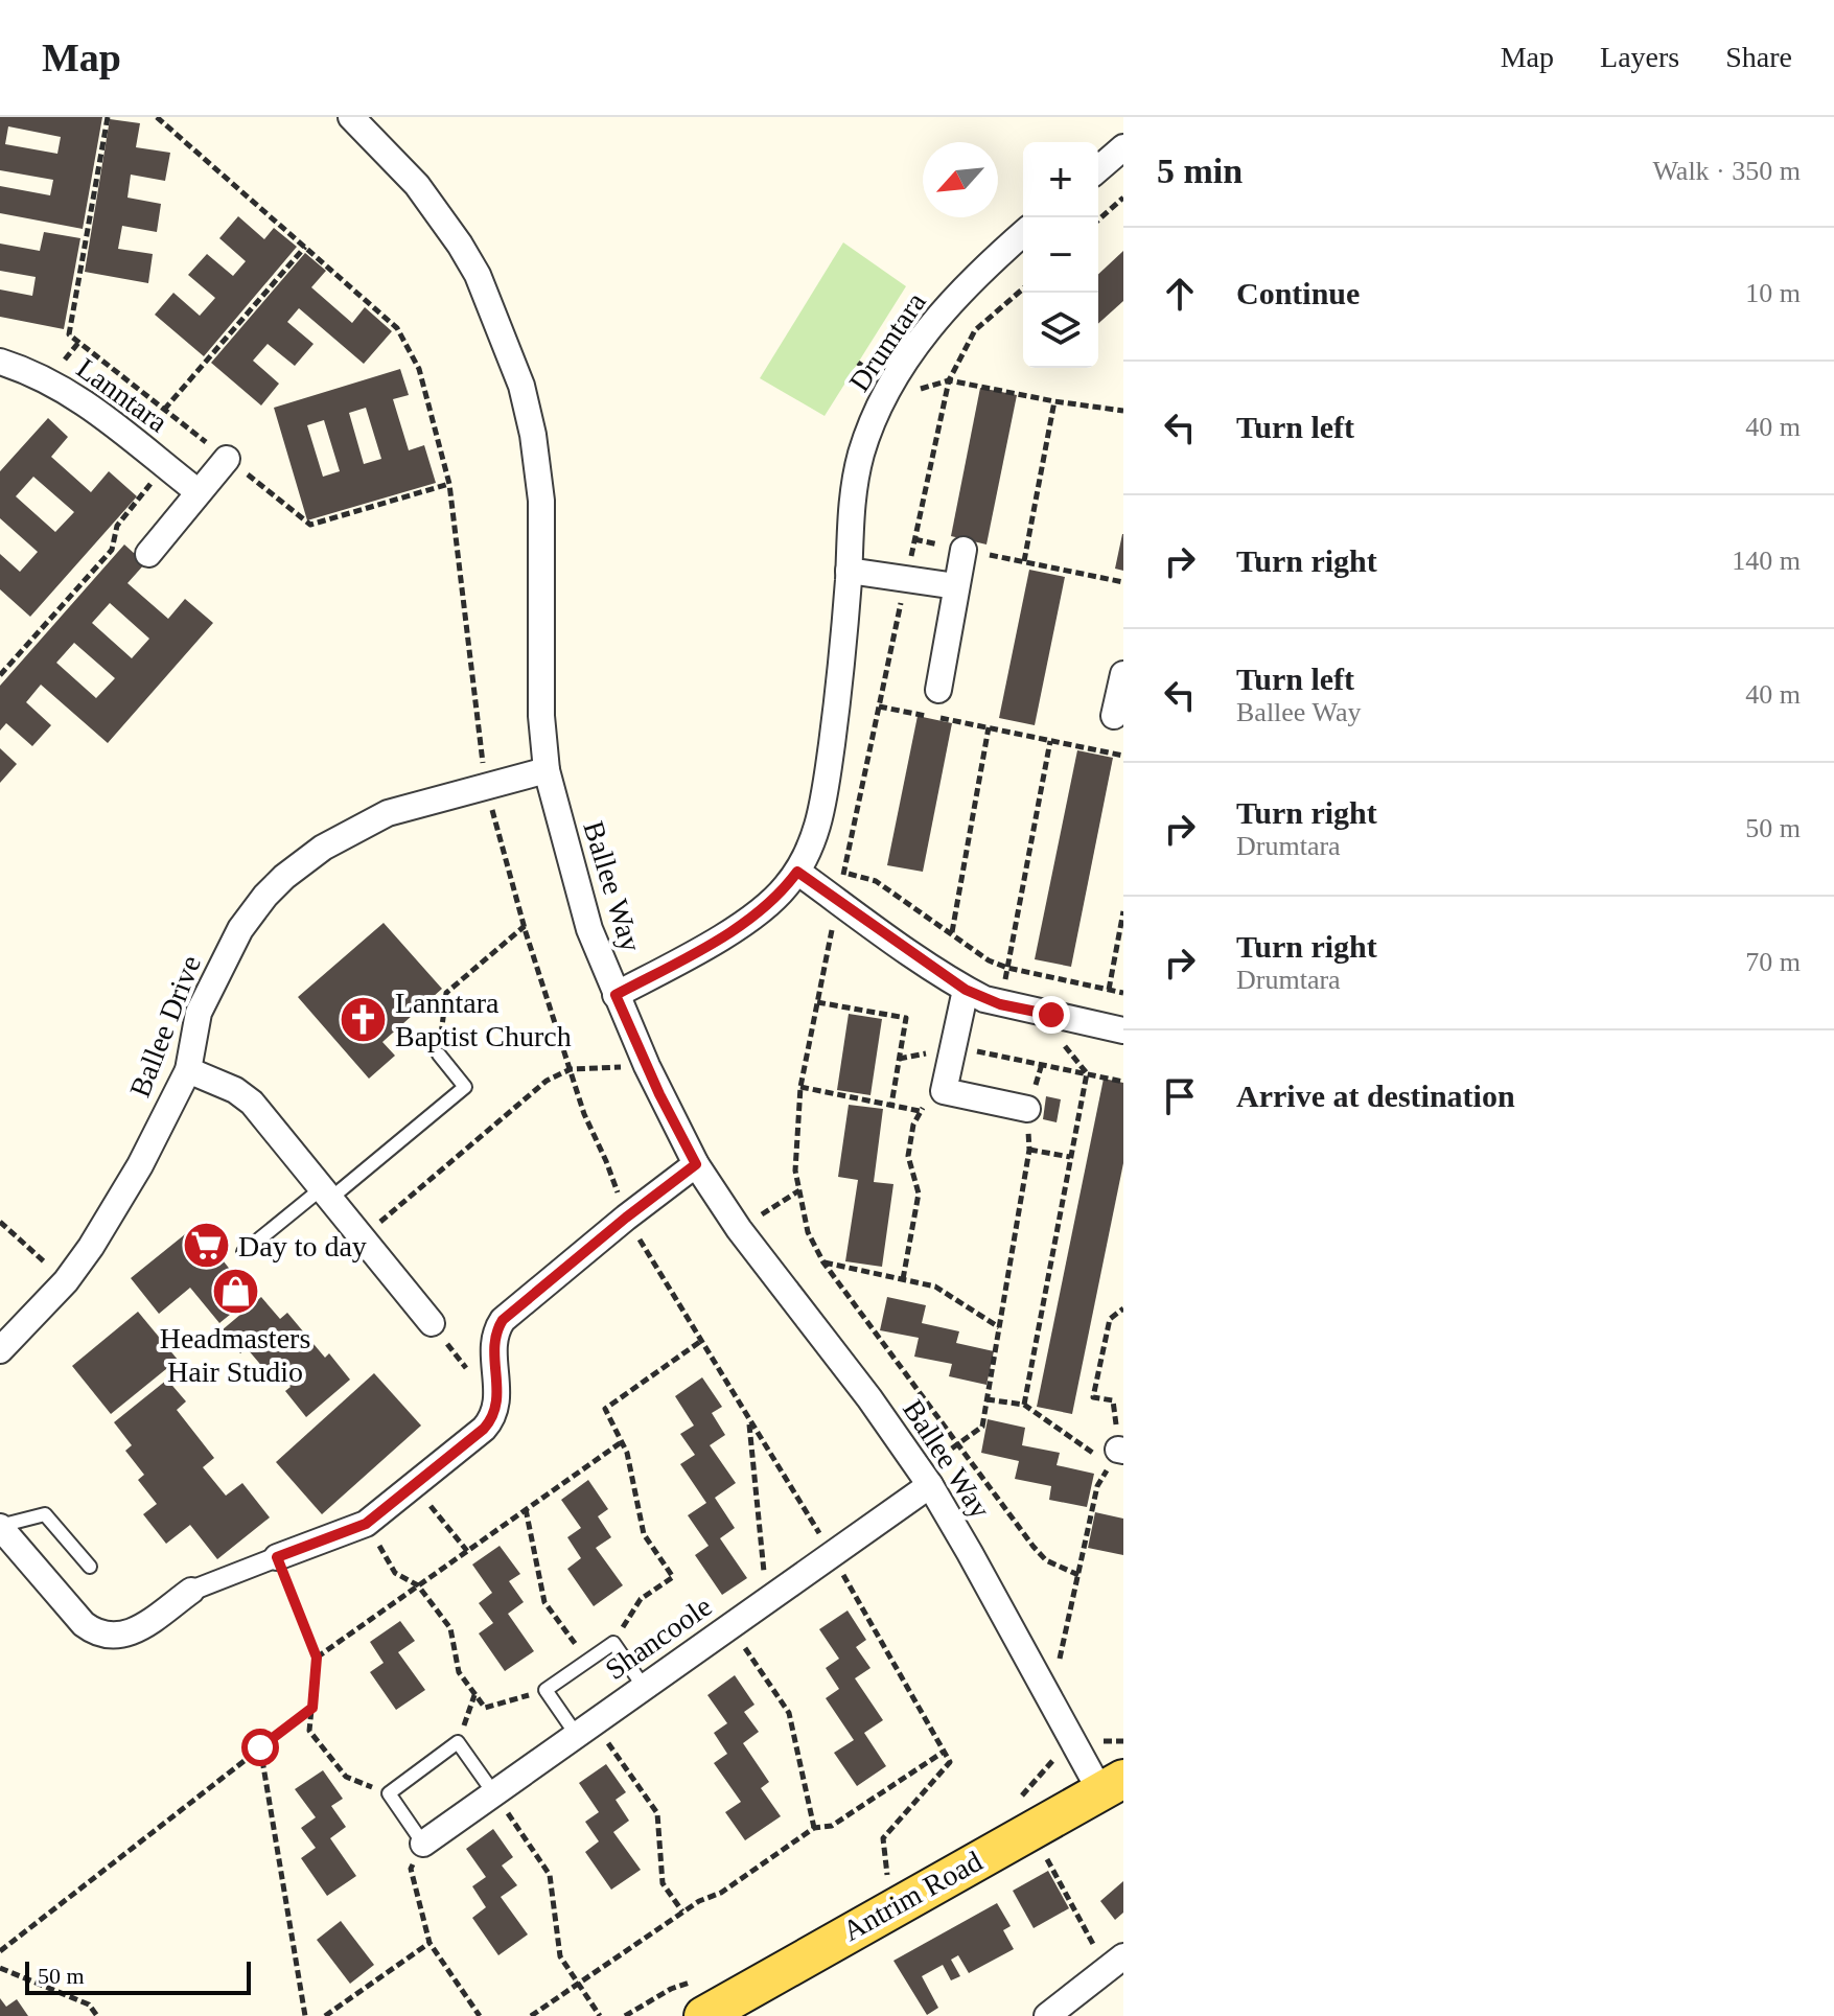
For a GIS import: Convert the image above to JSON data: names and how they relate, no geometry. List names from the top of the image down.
{
  "streets": {
    "main road": ["Antrim Road"],
    "street": [
      "Drumtara",
      "Lanntara",
      "Ballee Way",
      "Ballee Drive",
      "Shancoole"
    ]
  },
  "crossings": [
    ["Drumtara", "Ballee Way"],
    ["Ballee Way", "Ballee Drive"],
    ["Ballee Way", "Shancoole"],
    ["Ballee Way", "Antrim Road"]
  ],
  "places": {
    "church": ["Lanntara Baptist Church"],
    "supermarket": ["Day to day"],
    "shop": ["Headmasters Hair Studio"]
  },
  "scale_bar": "50 m",
  "north": "bottom left",
  "page": {
    "header": "Map",
    "nav": ["Map", "Layers", "Share"],
    "heading": ["5 min", "Walk · 350 m"],
    "map_buttons": ["+", "−"],
    "list": [
      ["Continue", "10 m"],
      ["Turn left", "40 m"],
      ["Turn right", "140 m"],
      ["Turn left", "Ballee Way", "40 m"],
      ["Turn right", "Drumtara", "50 m"],
      ["Turn right", "Drumtara", "70 m"],
      "Arrive at destination"
    ],
    "scale": "50 m"
  }
}
